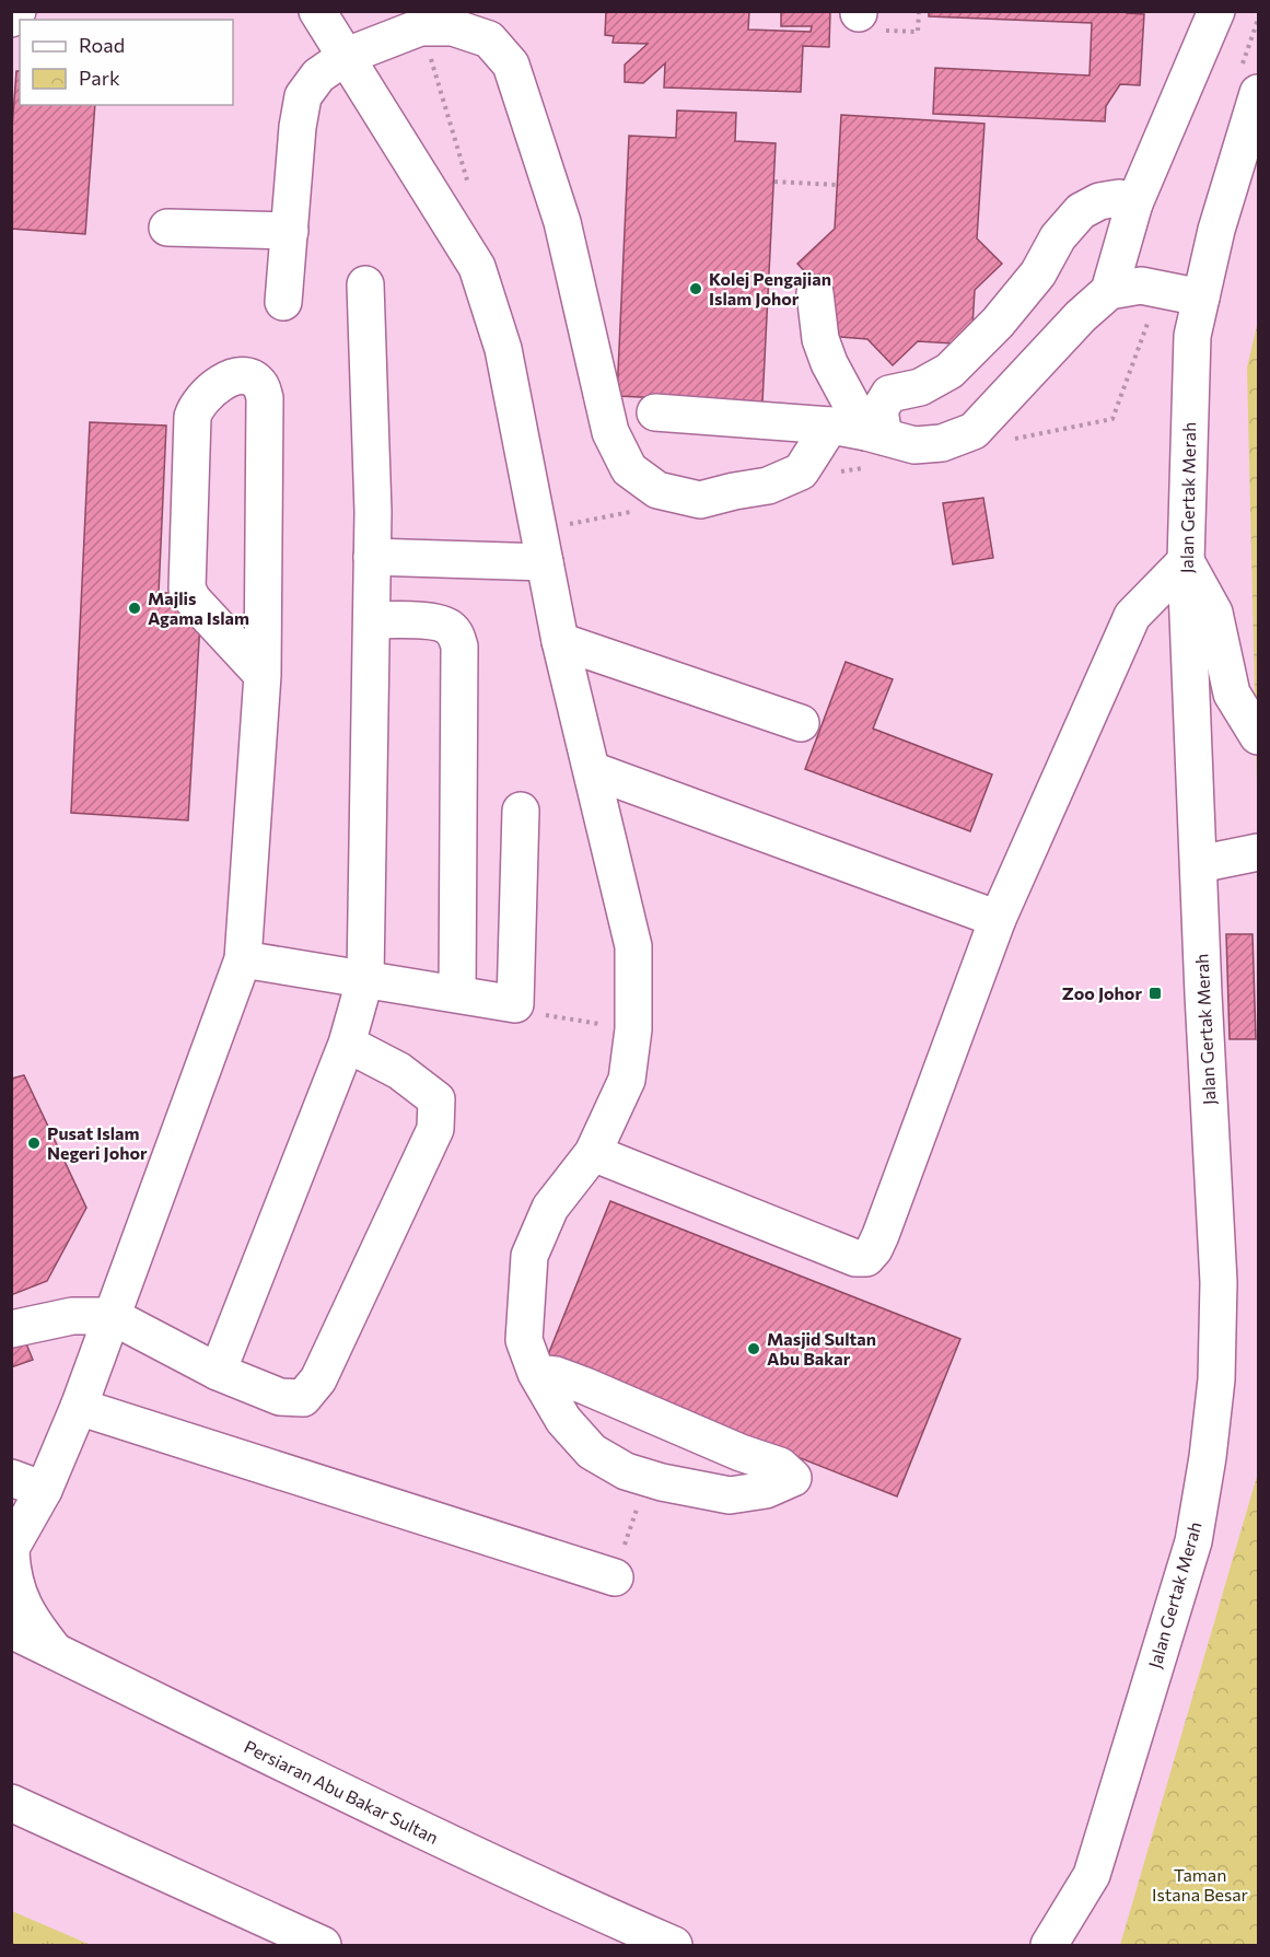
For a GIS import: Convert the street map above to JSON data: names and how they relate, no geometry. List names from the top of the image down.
{
  "streets": {
    "street": ["Jalan Gertak Merah", "Persiaran Abu Bakar Sultan"]
  },
  "parks": ["Taman Istana Besar"],
  "places": {
    "other": [
      "Kolej Pengajian Islam Johor",
      "Majlis Agama Islam",
      "Pusat Islam Negeri Johor",
      "Masjid Sultan Abu Bakar"
    ],
    "transit": ["Zoo Johor"]
  },
  "legend": ["Road", "Park"]
}
